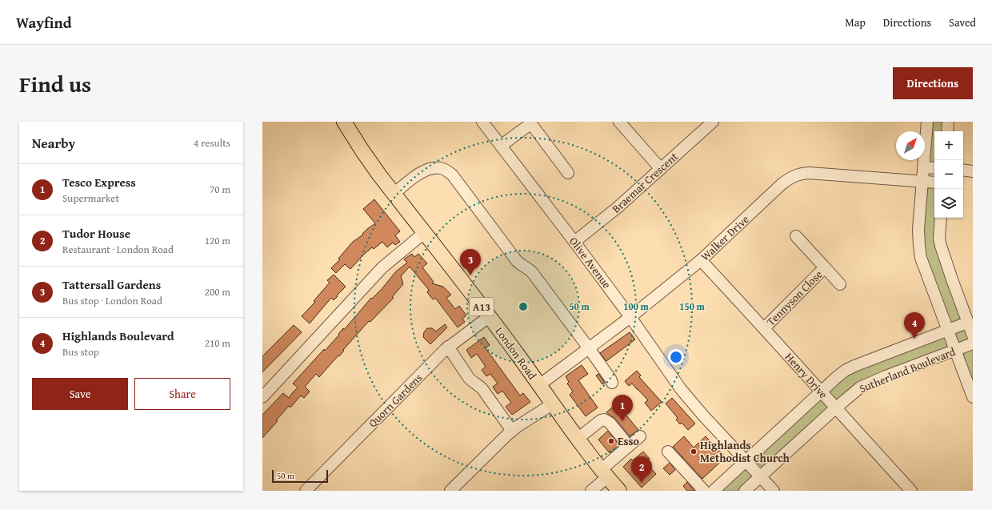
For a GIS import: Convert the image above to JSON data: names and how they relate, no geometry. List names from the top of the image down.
{
  "streets": {
    "main road": ["A13", "London Road"],
    "street": [
      "Braemar Crescent",
      "Walker Drive",
      "Olive Avenue",
      "Tennyson Close",
      "Sutherland Boulevard",
      "Henry Drive",
      "Quorn Gardens"
    ]
  },
  "crossings": [
    ["Braemar Crescent", "Olive Avenue"],
    ["Walker Drive", "Olive Avenue"],
    ["Walker Drive", "London Road"],
    ["Walker Drive", "Henry Drive"],
    ["Olive Avenue", "Sutherland Boulevard"],
    ["Tennyson Close", "Henry Drive"],
    ["London Road", "Quorn Gardens"],
    ["Sutherland Boulevard", "Henry Drive"]
  ],
  "places": ["Esso", "Highlands Methodist Church"],
  "scale_bar": "50 m",
  "north": "top right",
  "page": {
    "header": "Wayfind",
    "nav": ["Map", "Directions", "Saved"],
    "title": "Find us",
    "buttons": [
      "Directions",
      ["Save", "Share"]
    ],
    "heading": ["Nearby", "4 results"],
    "map_buttons": ["+", "−"],
    "list": [
      {
        "mark": "1",
        "name": "Tesco Express",
        "note": "Supermarket",
        "value": "70 m"
      },
      {
        "mark": "2",
        "name": "Tudor House",
        "note": "Restaurant · London Road",
        "value": "120 m"
      },
      {
        "mark": "3",
        "name": "Tattersall Gardens",
        "note": "Bus stop · London Road",
        "value": "200 m"
      },
      {
        "mark": "4",
        "name": "Highlands Boulevard",
        "note": "Bus stop",
        "value": "210 m"
      }
    ],
    "pins": [
      "3",
      "4",
      "1",
      "2"
    ],
    "scale": "50 m"
  },
  "rings": ["50 m", "100 m", "150 m"]
}
